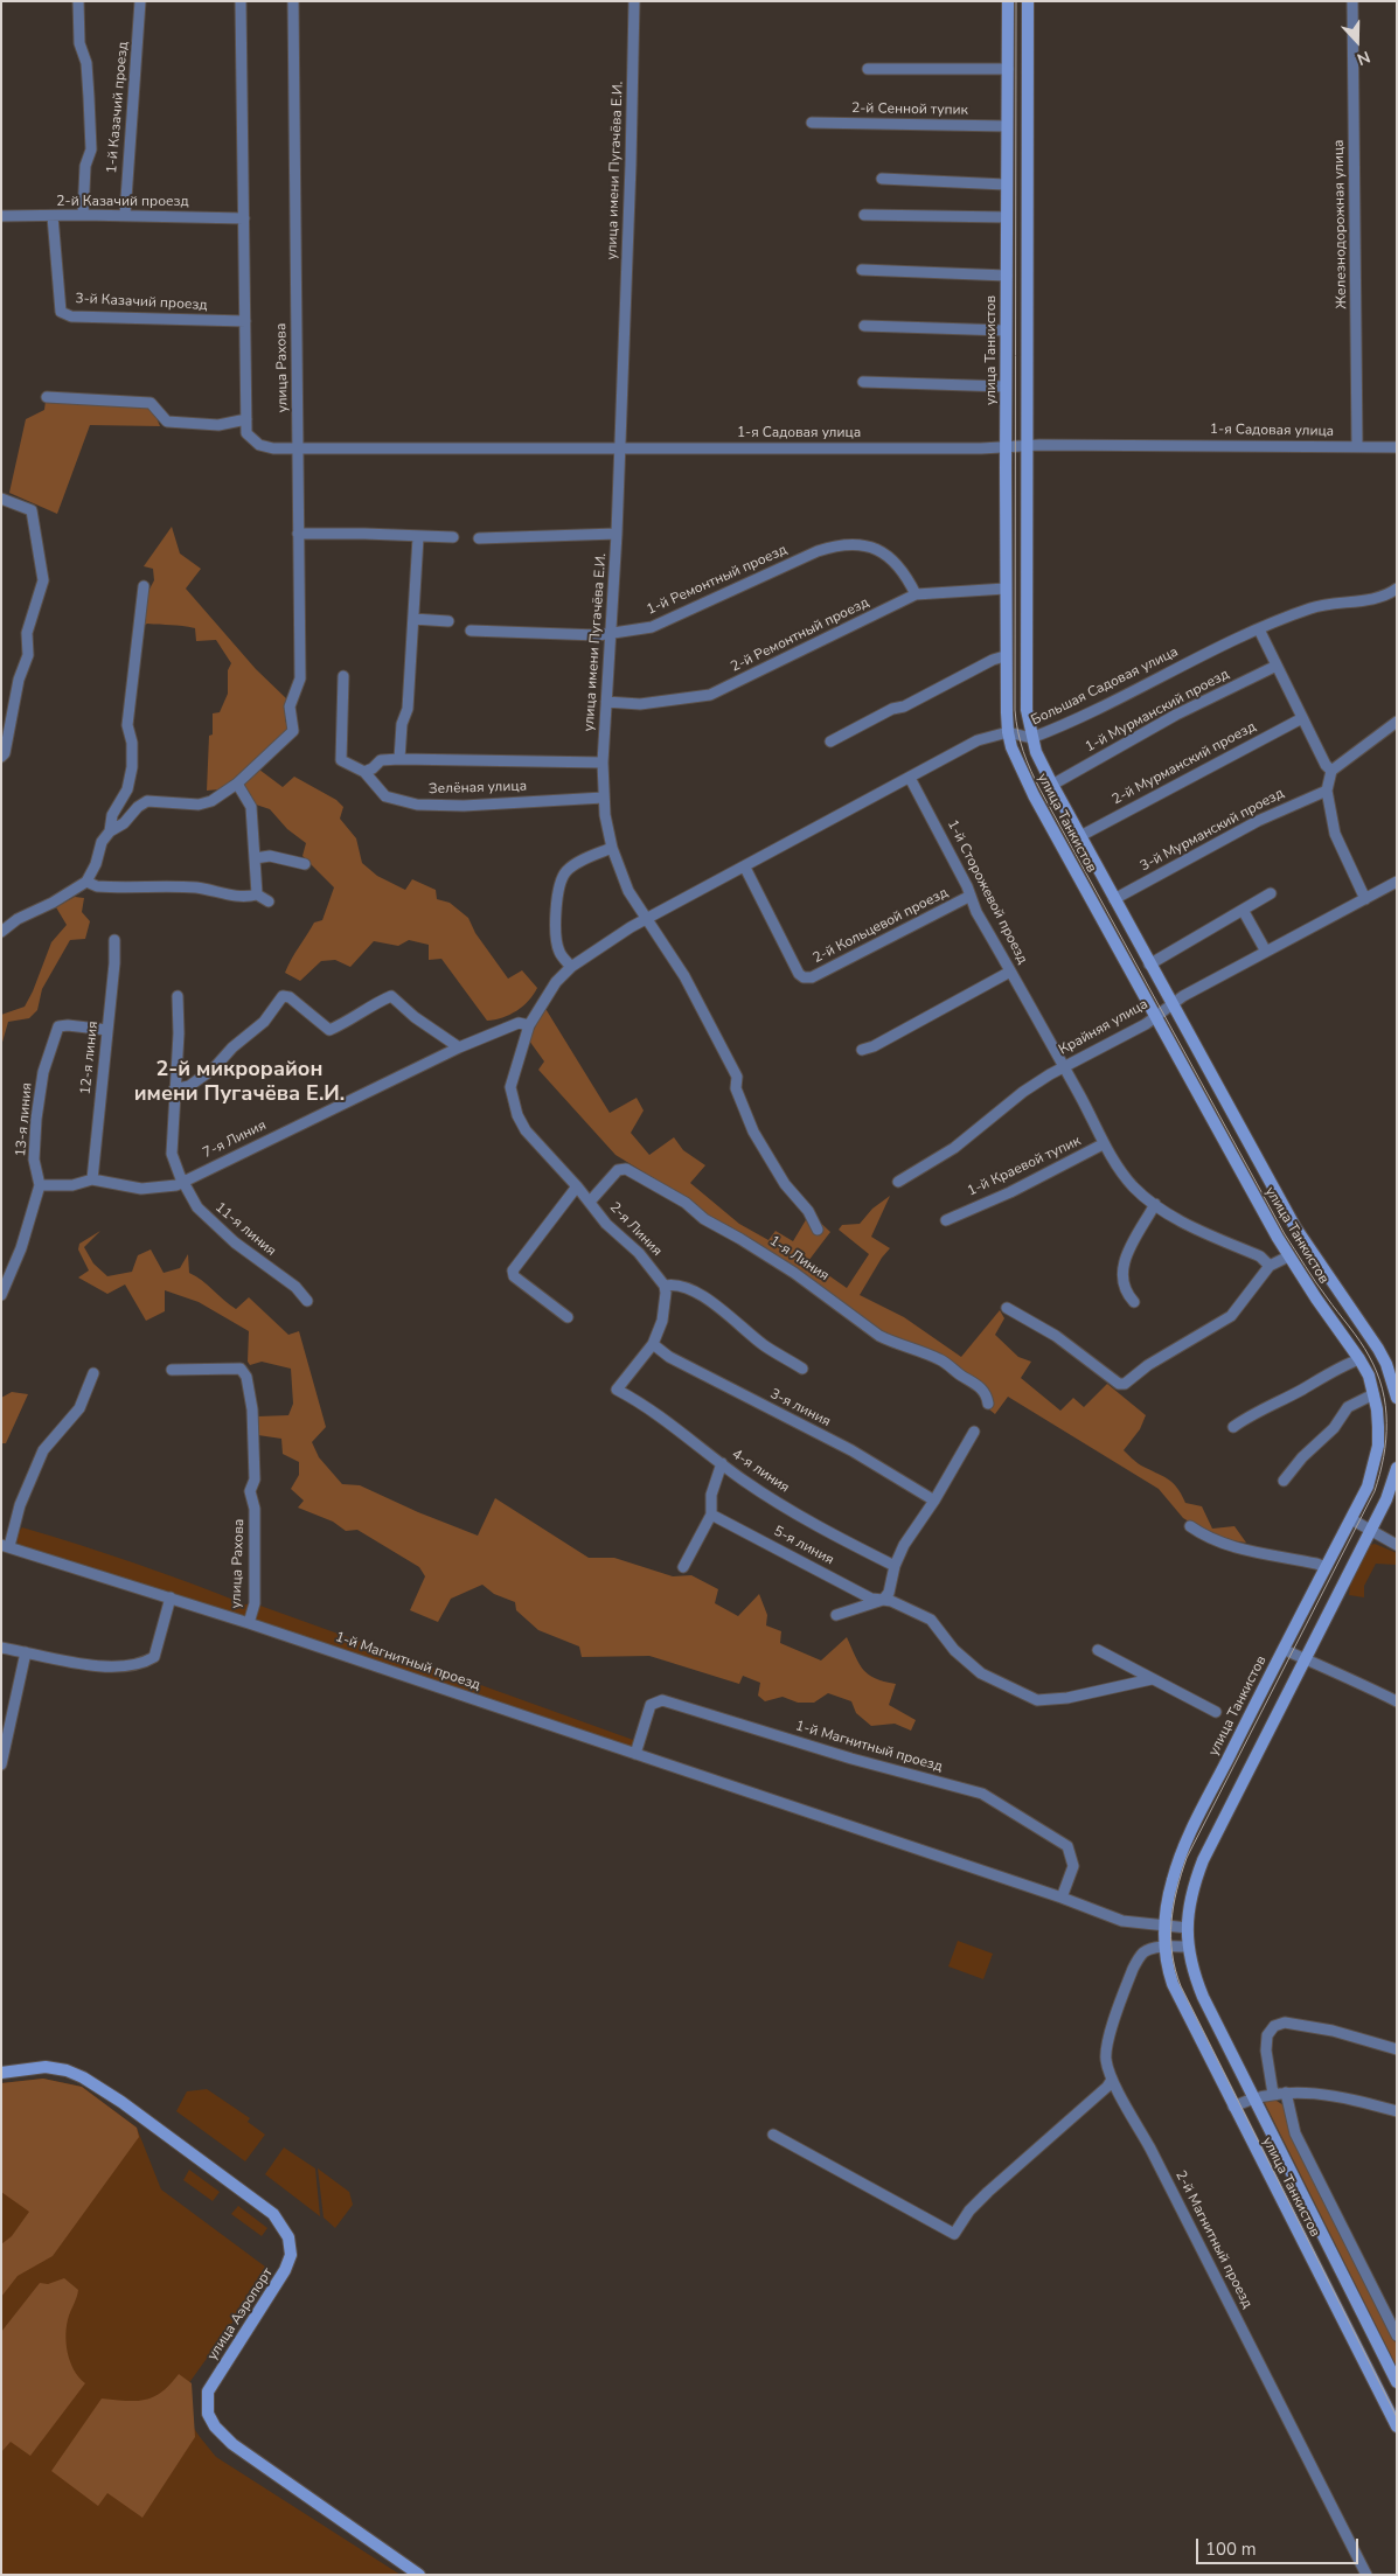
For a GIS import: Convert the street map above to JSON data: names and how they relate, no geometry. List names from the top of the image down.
{
  "streets": {
    "main road": ["улица Танкистов", "улица Аэропорт"],
    "street": [
      "1-й Казачий проезд",
      "2-й Сенной тупик",
      "улица имени Пугачёва Е.И.",
      "2-й Казачий проезд",
      "Железнодорожная улица",
      "3-й Казачий проезд",
      "улица Рахова",
      "1-я Садовая улица",
      "1-й Ремонтный проезд",
      "2-й Ремонтный проезд",
      "Большая Садовая улица",
      "1-й Мурманский проезд",
      "2-й Мурманский проезд",
      "Зелёная улица",
      "3-й Мурманский проезд",
      "1-й Сторожевой проезд",
      "2-й Кольцевой проезд",
      "Крайняя улица",
      "12-я линия",
      "13-я линия",
      "7-я Линия",
      "1-й Краевой тупик",
      "11-я линия",
      "2-я Линия",
      "1-я Линия",
      "3-я линия",
      "4-я линия",
      "5-я линия",
      "1-й Магнитный проезд",
      "2-й Магнитный проезд"
    ]
  },
  "crossings": [
    ["1-й Казачий проезд", "2-й Казачий проезд"],
    ["2-й Сенной тупик", "улица Танкистов"],
    ["улица имени Пугачёва Е.И.", "1-я Садовая улица"],
    ["улица имени Пугачёва Е.И.", "1-й Ремонтный проезд"],
    ["улица имени Пугачёва Е.И.", "2-й Ремонтный проезд"],
    ["улица имени Пугачёва Е.И.", "Большая Садовая улица"],
    ["улица имени Пугачёва Е.И.", "Зелёная улица"],
    ["2-й Казачий проезд", "3-й Казачий проезд"],
    ["Железнодорожная улица", "1-я Садовая улица"],
    ["улица Танкистов", "1-я Садовая улица"],
    ["улица Танкистов", "2-й Ремонтный проезд"],
    ["улица Танкистов", "Большая Садовая улица"],
    ["улица Танкистов", "1-й Мурманский проезд"],
    ["улица Танкистов", "2-й Мурманский проезд"],
    ["улица Танкистов", "3-й Мурманский проезд"],
    ["улица Танкистов", "Крайняя улица"],
    ["улица Танкистов", "1-й Магнитный проезд"],
    ["улица Танкистов", "2-й Магнитный проезд"],
    ["улица Рахова", "1-я Садовая улица"],
    ["улица Рахова", "1-й Магнитный проезд"],
    ["1-й Ремонтный проезд", "2-й Ремонтный проезд"],
    ["Большая Садовая улица", "1-й Сторожевой проезд"],
    ["Большая Садовая улица", "2-й Кольцевой проезд"],
    ["Большая Садовая улица", "2-я Линия"],
    ["1-й Сторожевой проезд", "2-й Кольцевой проезд"],
    ["1-й Сторожевой проезд", "Крайняя улица"],
    ["1-й Сторожевой проезд", "1-й Краевой тупик"],
    ["12-я линия", "13-я линия"],
    ["12-я линия", "7-я Линия"],
    ["13-я линия", "7-я Линия"],
    ["7-я Линия", "11-я линия"],
    ["7-я Линия", "2-я Линия"],
    ["2-я Линия", "1-я Линия"],
    ["3-я линия", "4-я линия"]
  ],
  "districts": ["2-й микрорайон имени Пугачёва Е.И."],
  "scale_bar": "100 m",
  "north": "bottom"
}
